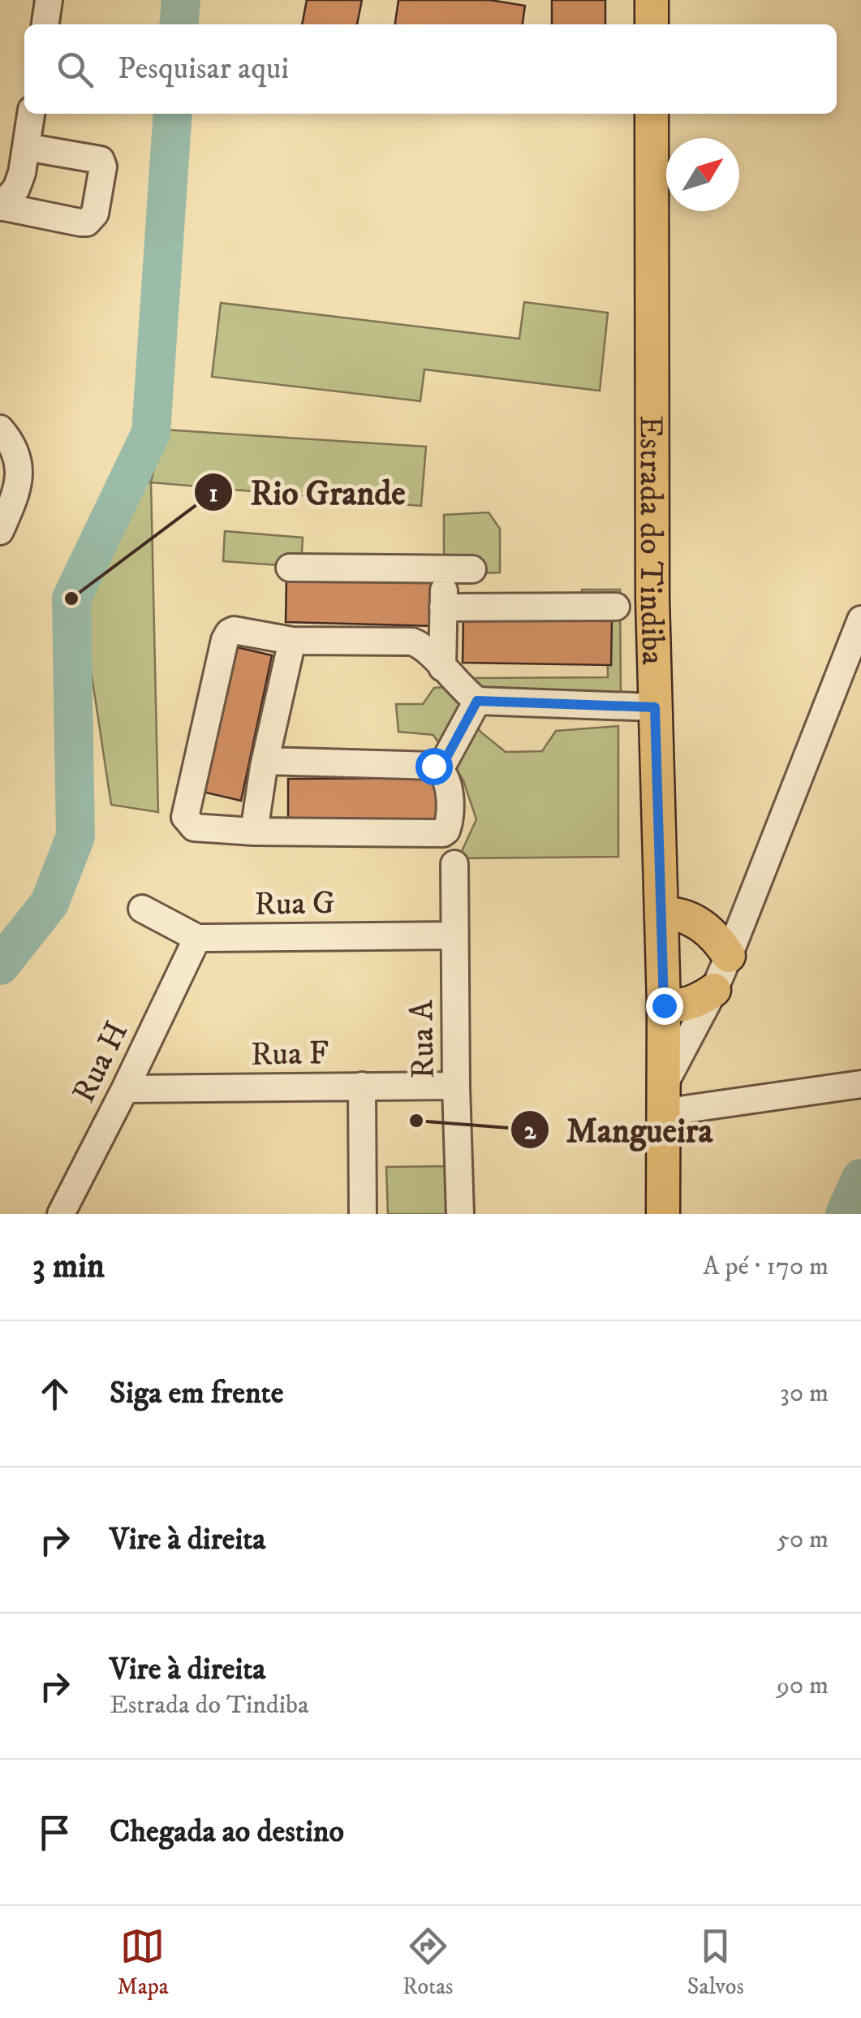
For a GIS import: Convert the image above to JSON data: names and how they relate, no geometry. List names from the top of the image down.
{
  "streets": {
    "main road": ["Estrada do Tindiba"],
    "street": [
      "Rua G",
      "Rua A",
      "Rua F",
      "Rua H"
    ]
  },
  "crossings": [
    ["Rua G", "Rua A"],
    ["Rua G", "Rua H"],
    ["Rua A", "Rua F"],
    ["Rua F", "Rua H"]
  ],
  "places": ["Rio Grande", "Mangueira"],
  "north": "top right",
  "page": {
    "search": "Pesquisar aqui",
    "heading": ["3 min", "A pé · 170 m"],
    "list": [
      ["Siga em frente", "30 m"],
      ["Vire à direita", "50 m"],
      ["Vire à direita", "Estrada do Tindiba", "90 m"],
      "Chegada ao destino"
    ],
    "nav": ["Mapa", "Rotas", "Salvos"]
  }
}
